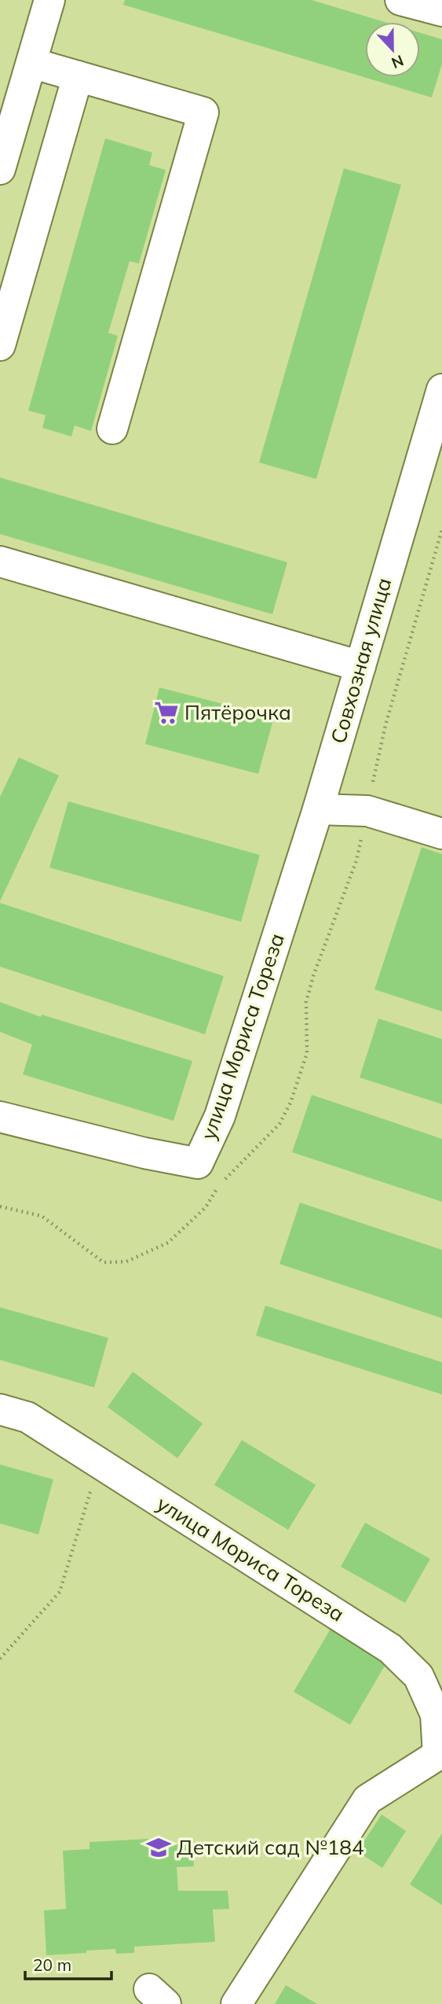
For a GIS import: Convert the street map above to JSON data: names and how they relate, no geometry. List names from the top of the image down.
{
  "streets": {
    "street": ["Совхозная улица", "улица Мориса Тореза"]
  },
  "crossings": [
    ["Совхозная улица", "улица Мориса Тореза"]
  ],
  "places": {
    "supermarket": ["Пятёрочка"],
    "school or university": ["Детский сад №184"]
  },
  "scale_bar": "20 m",
  "north": "bottom"
}
